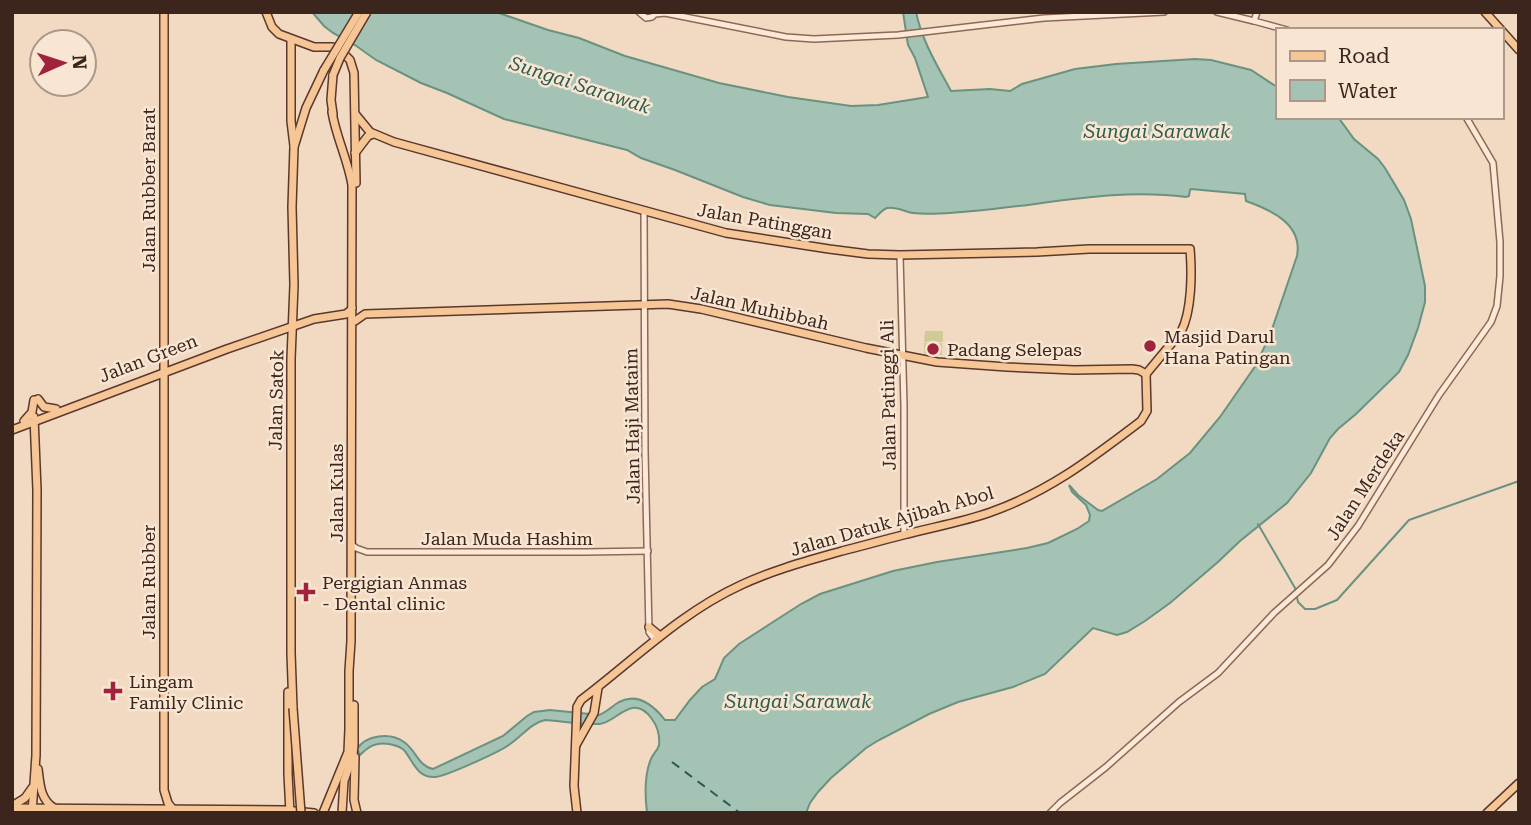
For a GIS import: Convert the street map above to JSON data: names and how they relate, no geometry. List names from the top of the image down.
{
  "streets": {
    "main road": [
      "Jalan Rubber Barat",
      "Jalan Patinggan",
      "Jalan Muhibbah",
      "Jalan Green",
      "Jalan Satok",
      "Jalan Kulas",
      "Jalan Datuk Ajibah Abol",
      "Jalan Rubber"
    ],
    "street": [
      "Jalan Patinggi Ali",
      "Jalan Haji Mataim",
      "Jalan Merdeka",
      "Jalan Muda Hashim"
    ]
  },
  "crossings": [
    ["Jalan Rubber Barat", "Jalan Green"],
    ["Jalan Rubber Barat", "Jalan Rubber"],
    ["Jalan Patinggan", "Jalan Muhibbah"],
    ["Jalan Patinggan", "Jalan Patinggi Ali"],
    ["Jalan Patinggan", "Jalan Haji Mataim"],
    ["Jalan Patinggan", "Jalan Kulas"],
    ["Jalan Patinggan", "Jalan Datuk Ajibah Abol"],
    ["Jalan Muhibbah", "Jalan Patinggi Ali"],
    ["Jalan Muhibbah", "Jalan Haji Mataim"],
    ["Jalan Muhibbah", "Jalan Datuk Ajibah Abol"],
    ["Jalan Green", "Jalan Satok"],
    ["Jalan Green", "Jalan Rubber"],
    ["Jalan Patinggi Ali", "Jalan Datuk Ajibah Abol"],
    ["Jalan Satok", "Jalan Kulas"],
    ["Jalan Haji Mataim", "Jalan Muda Hashim"]
  ],
  "water": ["Sungai Sarawak"],
  "places": {
    "other": ["Masjid Darul Hana Patingan", "Padang Selepas"],
    "health": ["Pergigian Anmas - Dental clinic", "Lingam Family Clinic"]
  },
  "legend": ["Road", "Water"],
  "north": "right"
}
